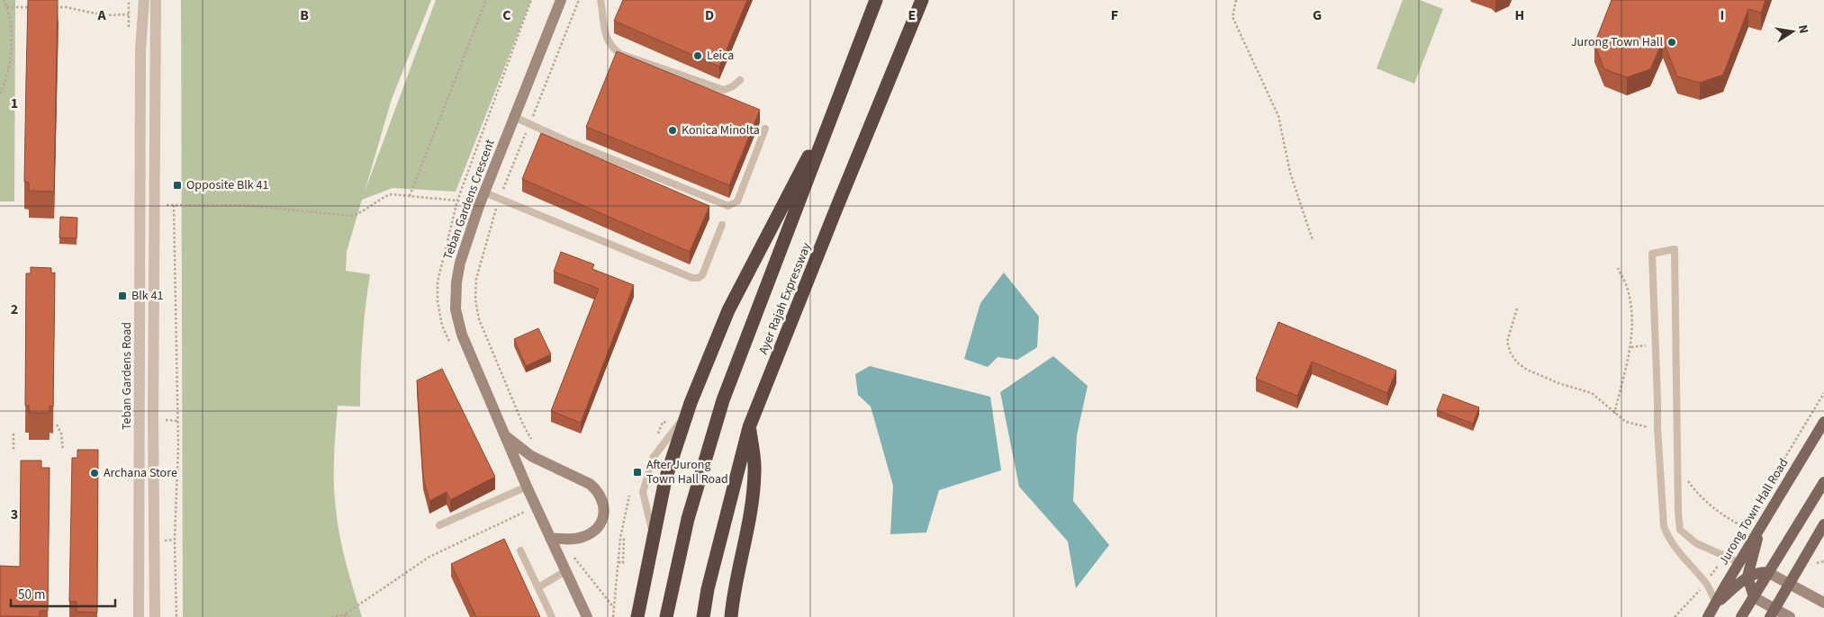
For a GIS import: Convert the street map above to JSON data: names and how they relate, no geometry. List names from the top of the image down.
{
  "streets": {
    "highway": ["Ayer Rajah Expressway"],
    "main road": ["Jurong Town Hall Road"],
    "street": ["Teban Gardens Crescent", "Teban Gardens Road"]
  },
  "places": {
    "other": [
      "Jurong Town Hall",
      "Leica",
      "Konica Minolta",
      "Archana Store"
    ],
    "transit": ["Opposite Blk 41", "Blk 41", "After Jurong Town Hall Road"]
  },
  "scale_bar": "50 m",
  "north": "right",
  "grid": {
    "columns": [
      "A",
      "B",
      "C",
      "D",
      "E",
      "F",
      "G",
      "H",
      "I"
    ],
    "rows": ["1", "2", "3"]
  }
}
